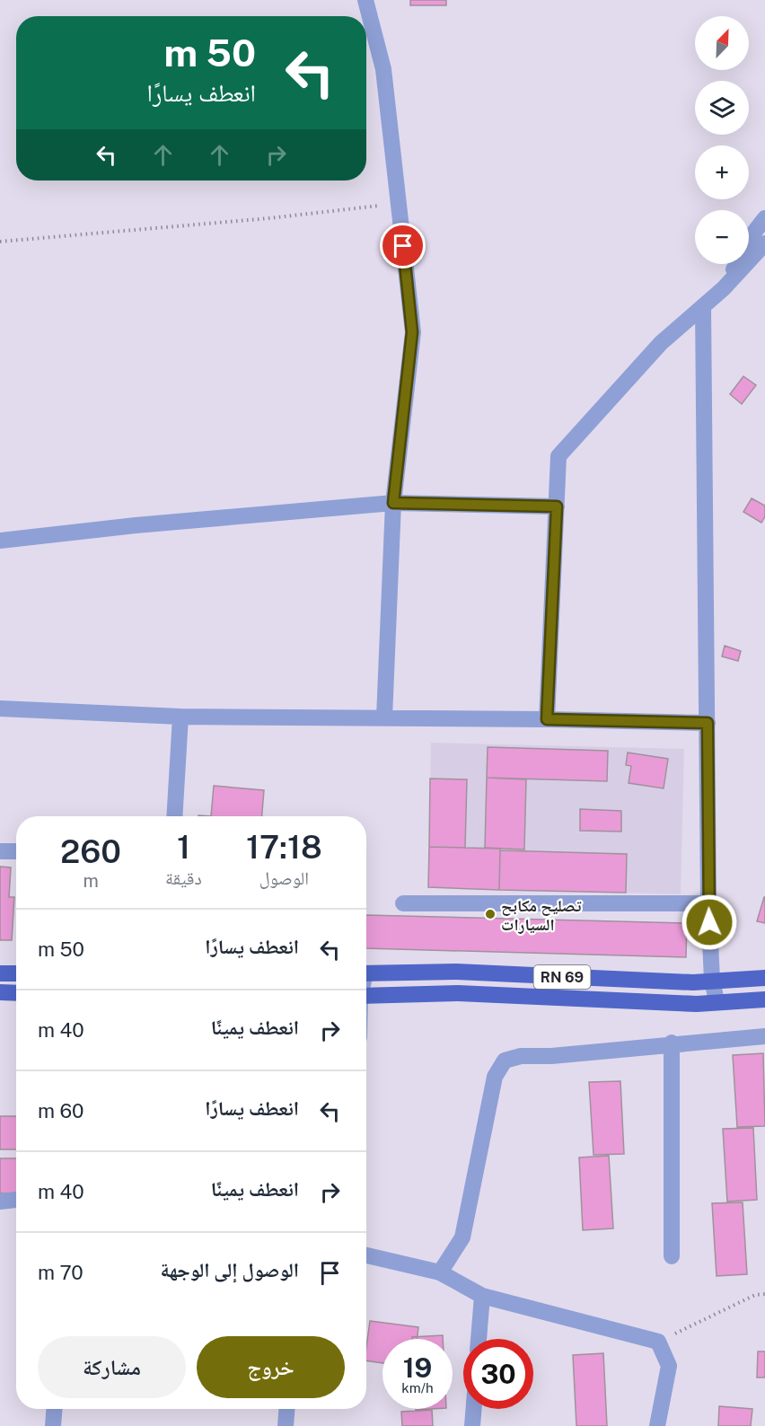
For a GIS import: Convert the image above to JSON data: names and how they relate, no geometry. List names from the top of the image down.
{
  "streets": {
    "main road": ["RN 69"]
  },
  "places": ["تصليح مكابح السيارات"],
  "north": "top right",
  "page": {
    "map_buttons": ["+", "−"],
    "turn": ["50 m", "انعطف يسارًا"],
    "eta": [
      "17:18",
      "الوصول",
      "1",
      "دقيقة",
      "260",
      "m"
    ],
    "list": [
      {
        "name": "انعطف يسارًا",
        "value": "50 m"
      },
      {
        "name": "انعطف يمينًا",
        "value": "40 m"
      },
      {
        "name": "انعطف يسارًا",
        "value": "60 m"
      },
      {
        "name": "انعطف يمينًا",
        "value": "40 m"
      },
      {
        "name": "الوصول إلى الوجهة",
        "value": "70 m"
      }
    ],
    "buttons": ["خروج", "مشاركة"],
    "speed": "19 km/h",
    "limit": "30"
  }
}
